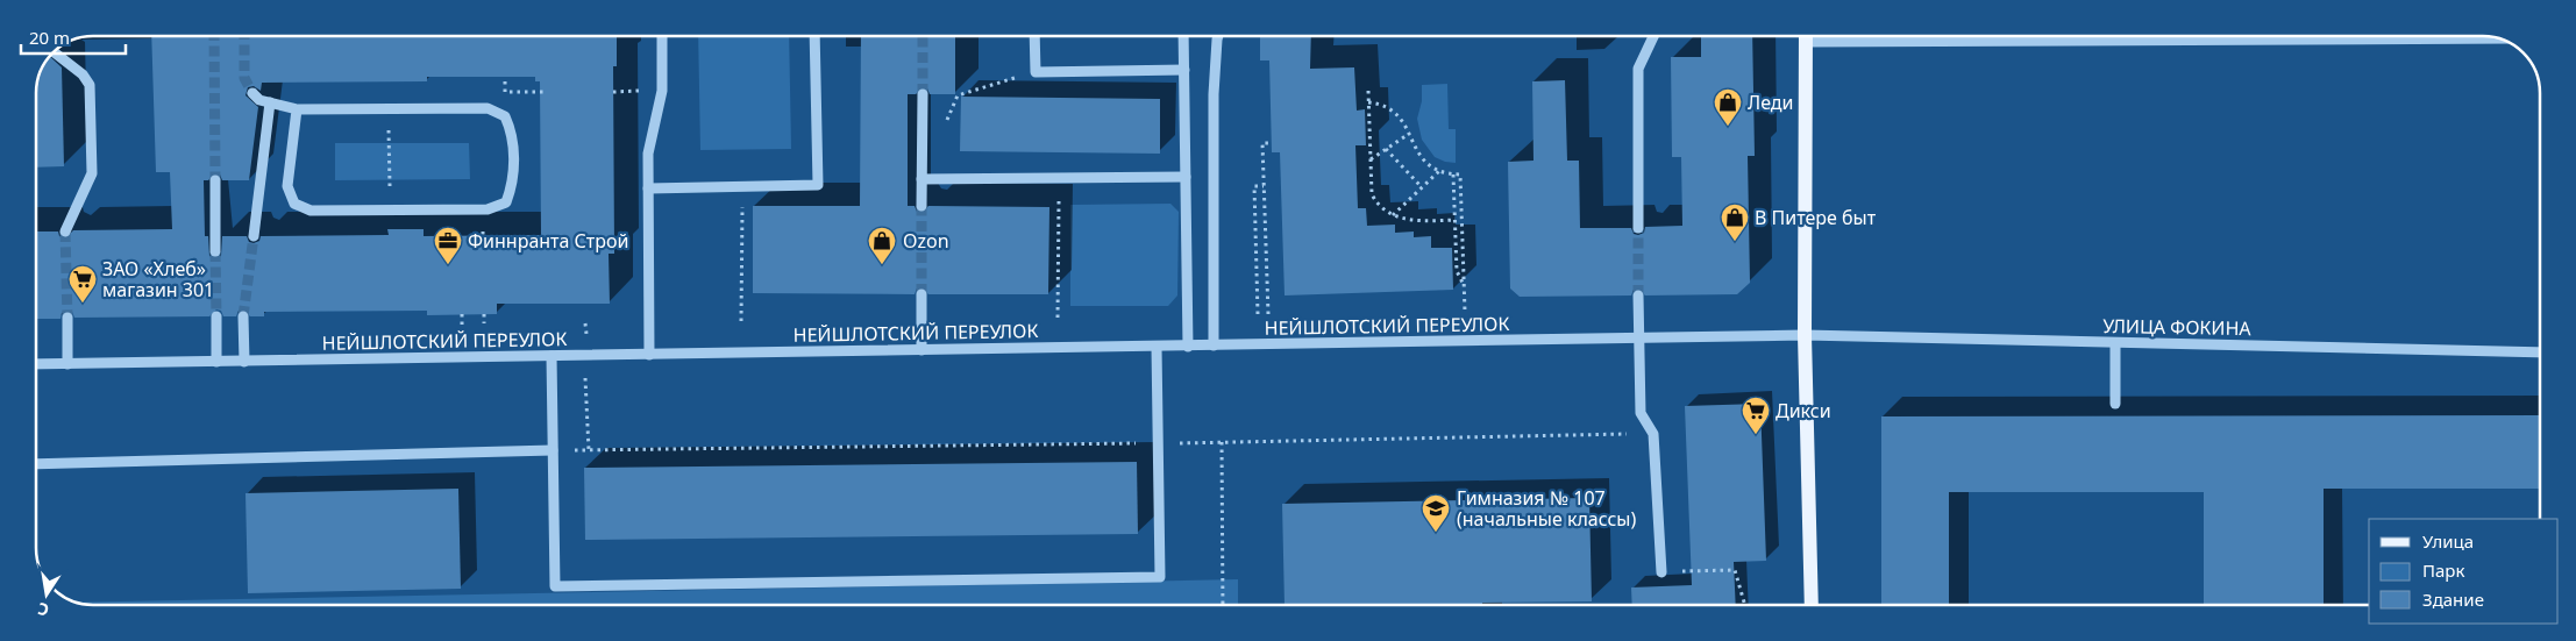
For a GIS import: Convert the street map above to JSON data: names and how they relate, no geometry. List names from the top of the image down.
{
  "streets": {
    "street": ["НЕЙШЛОТСКИЙ ПЕРЕУЛОК", "УЛИЦА ФОКИНА"]
  },
  "crossings": [
    ["НЕЙШЛОТСКИЙ ПЕРЕУЛОК", "УЛИЦА ФОКИНА"]
  ],
  "places": {
    "shop": ["Леди", "В Питере быт", "Ozon"],
    "office": ["Финнранта Строй"],
    "supermarket": ["ЗАО «Хлеб» магазин 301", "Дикси"],
    "school or university": ["Гимназия № 107 (начальные классы)"]
  },
  "legend": ["Улица", "Парк", "Здание"],
  "scale_bar": "20 m",
  "north": "bottom"
}
